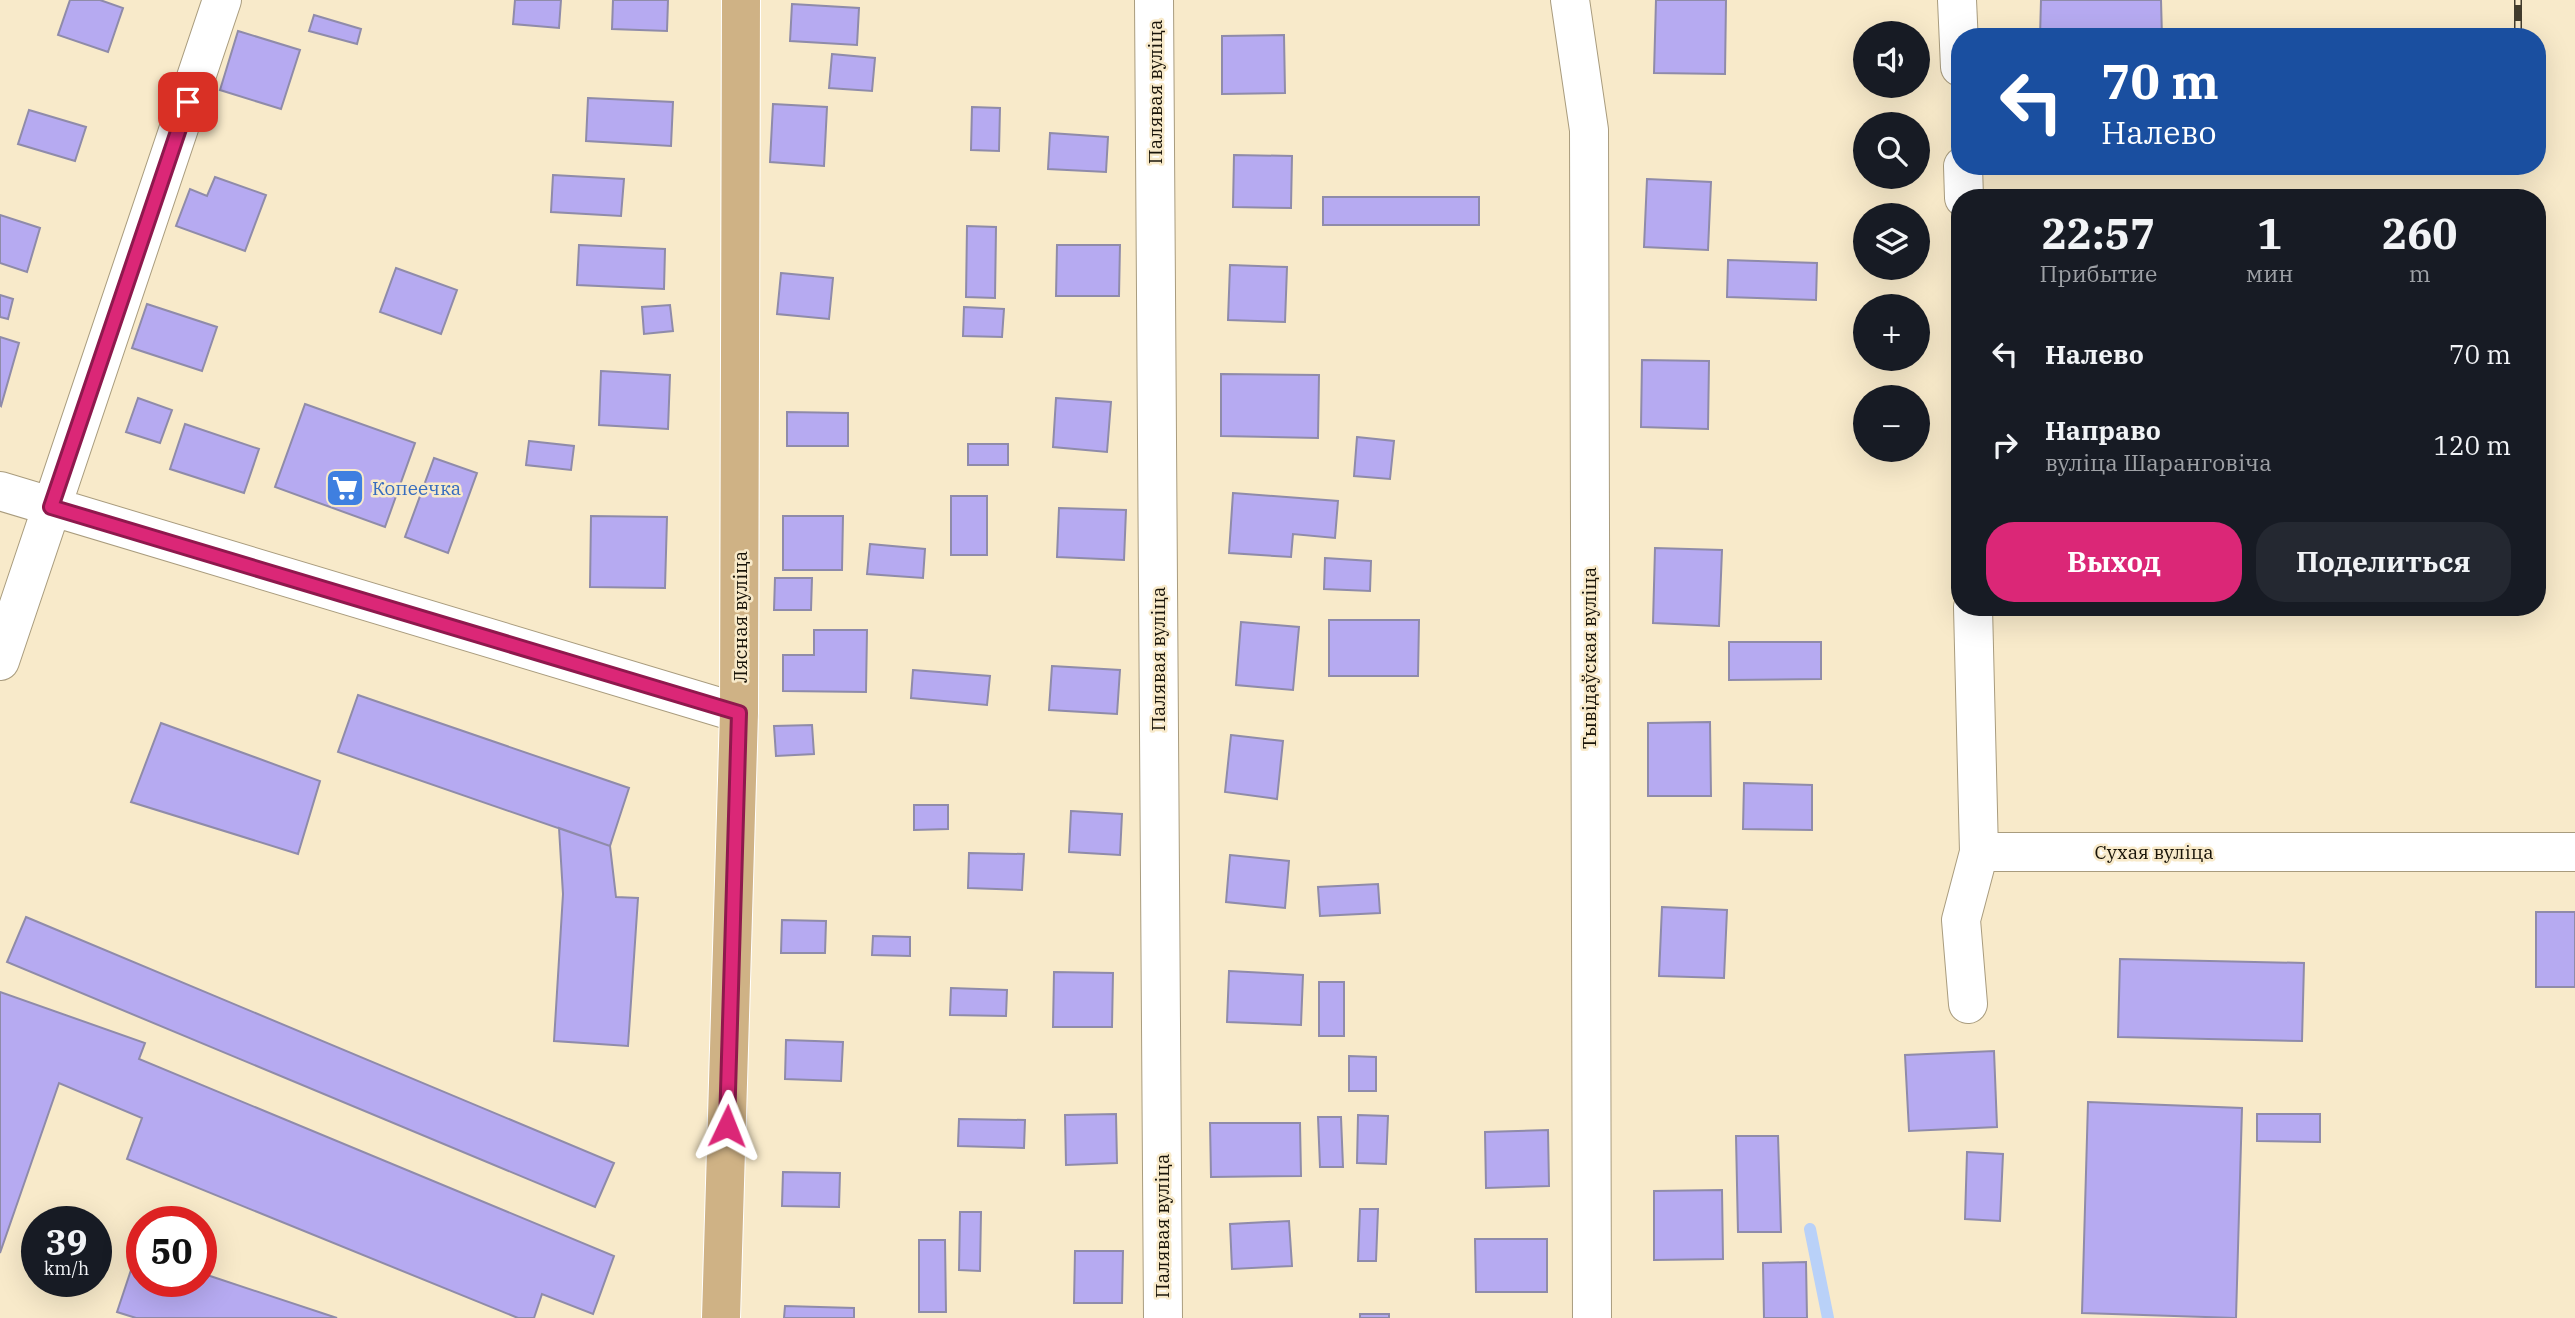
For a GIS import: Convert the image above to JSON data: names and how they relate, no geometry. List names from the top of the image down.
{
  "streets": {
    "main road": ["Лясная вуліца"],
    "street": ["Палявая вуліца", "Тывідаўская вуліца", "Сухая вуліца"]
  },
  "places": {
    "supermarket": ["Копеечка"]
  },
  "page": {
    "map_buttons": ["+", "−"],
    "turn": ["70 m", "Налево"],
    "eta": [
      "22:57",
      "Прибытие",
      "1",
      "мин",
      "260",
      "m"
    ],
    "list": [
      {
        "name": "Налево",
        "value": "70 m"
      },
      {
        "name": "Направо",
        "note": "вуліца Шаранговіча",
        "value": "120 m"
      }
    ],
    "buttons": ["Выход", "Поделиться"],
    "speed": "39 km/h",
    "limit": "50"
  }
}
